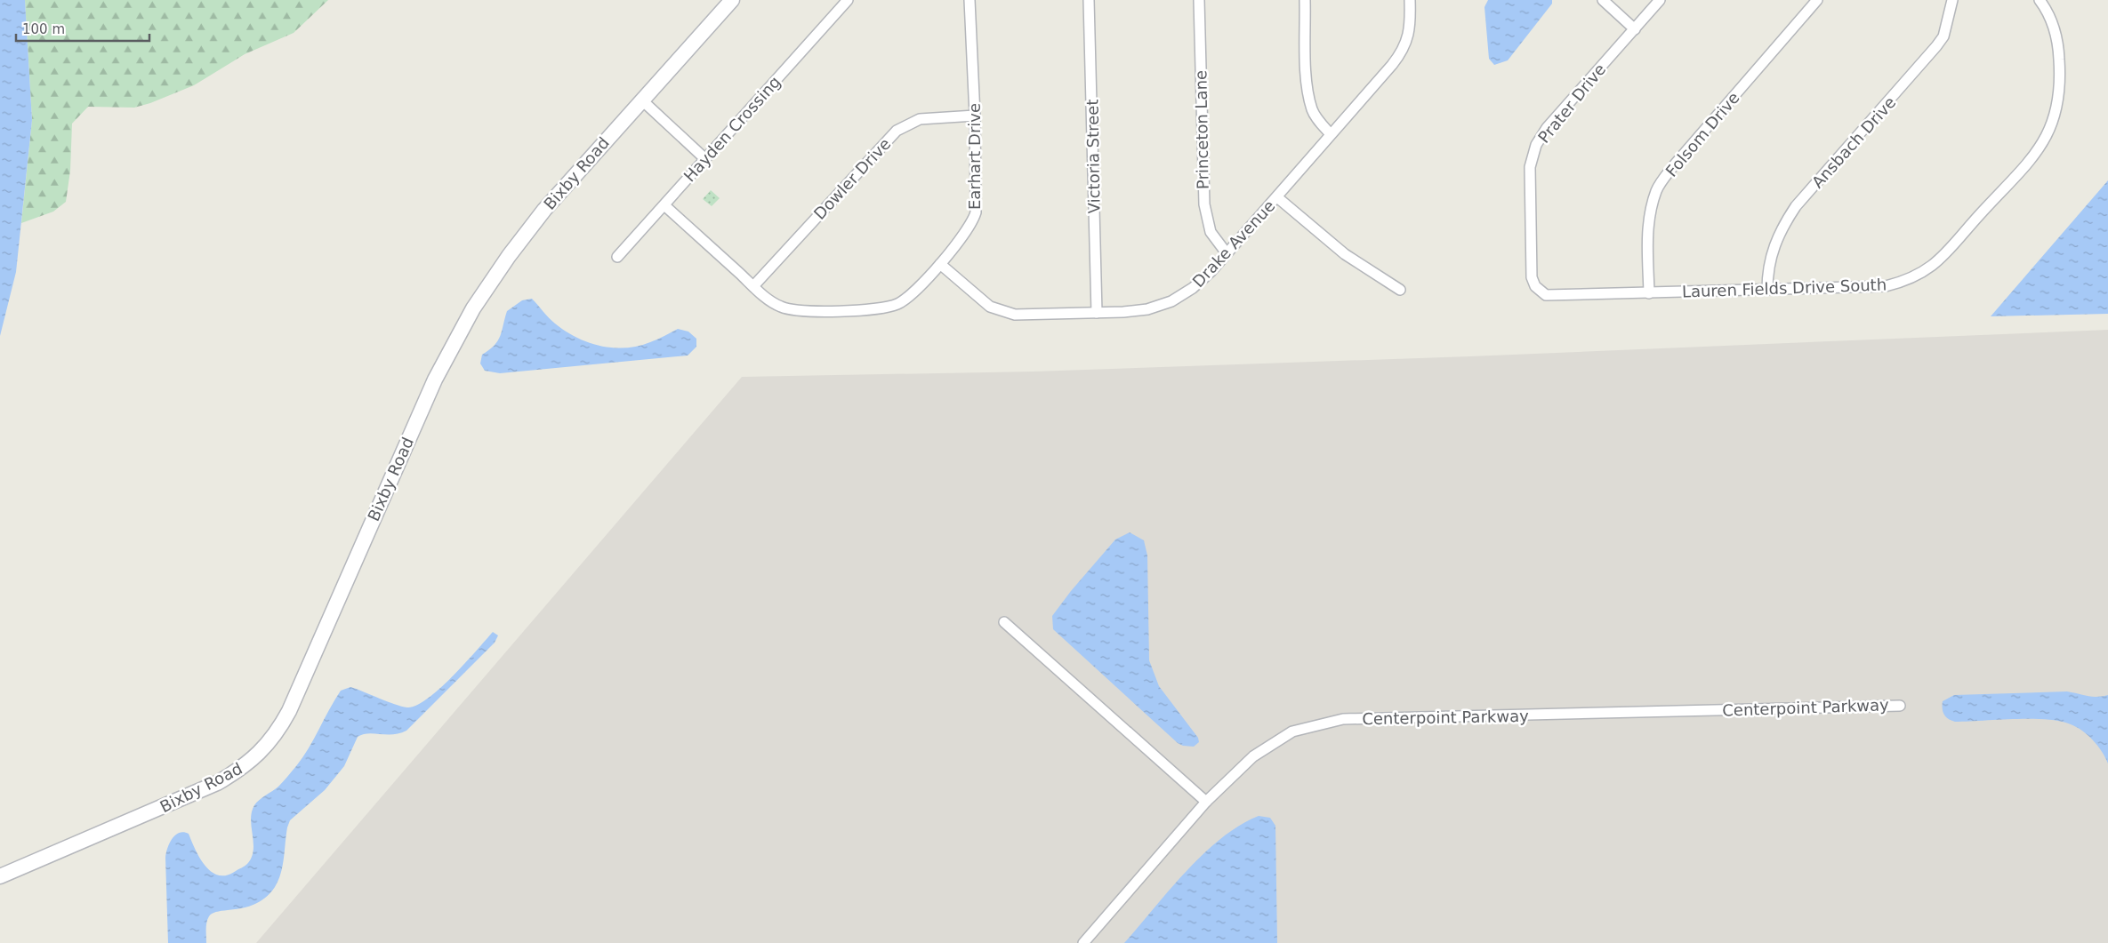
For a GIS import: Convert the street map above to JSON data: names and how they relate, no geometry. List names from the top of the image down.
{
  "streets": {
    "street": [
      "Prater Drive",
      "Hayden Crossing",
      "Princeton Lane",
      "Folsom Drive",
      "Ansbach Drive",
      "Earhart Drive",
      "Victoria Street",
      "Bixby Road",
      "Dowler Drive",
      "Drake Avenue",
      "Lauren Fields Drive South",
      "Centerpoint Parkway"
    ]
  },
  "crossings": [
    ["Prater Drive", "Lauren Fields Drive South"],
    ["Hayden Crossing", "Earhart Drive"],
    ["Princeton Lane", "Drake Avenue"],
    ["Folsom Drive", "Lauren Fields Drive South"],
    ["Ansbach Drive", "Lauren Fields Drive South"],
    ["Earhart Drive", "Dowler Drive"],
    ["Earhart Drive", "Drake Avenue"],
    ["Victoria Street", "Drake Avenue"]
  ],
  "scale_bar": "100 m"
}
